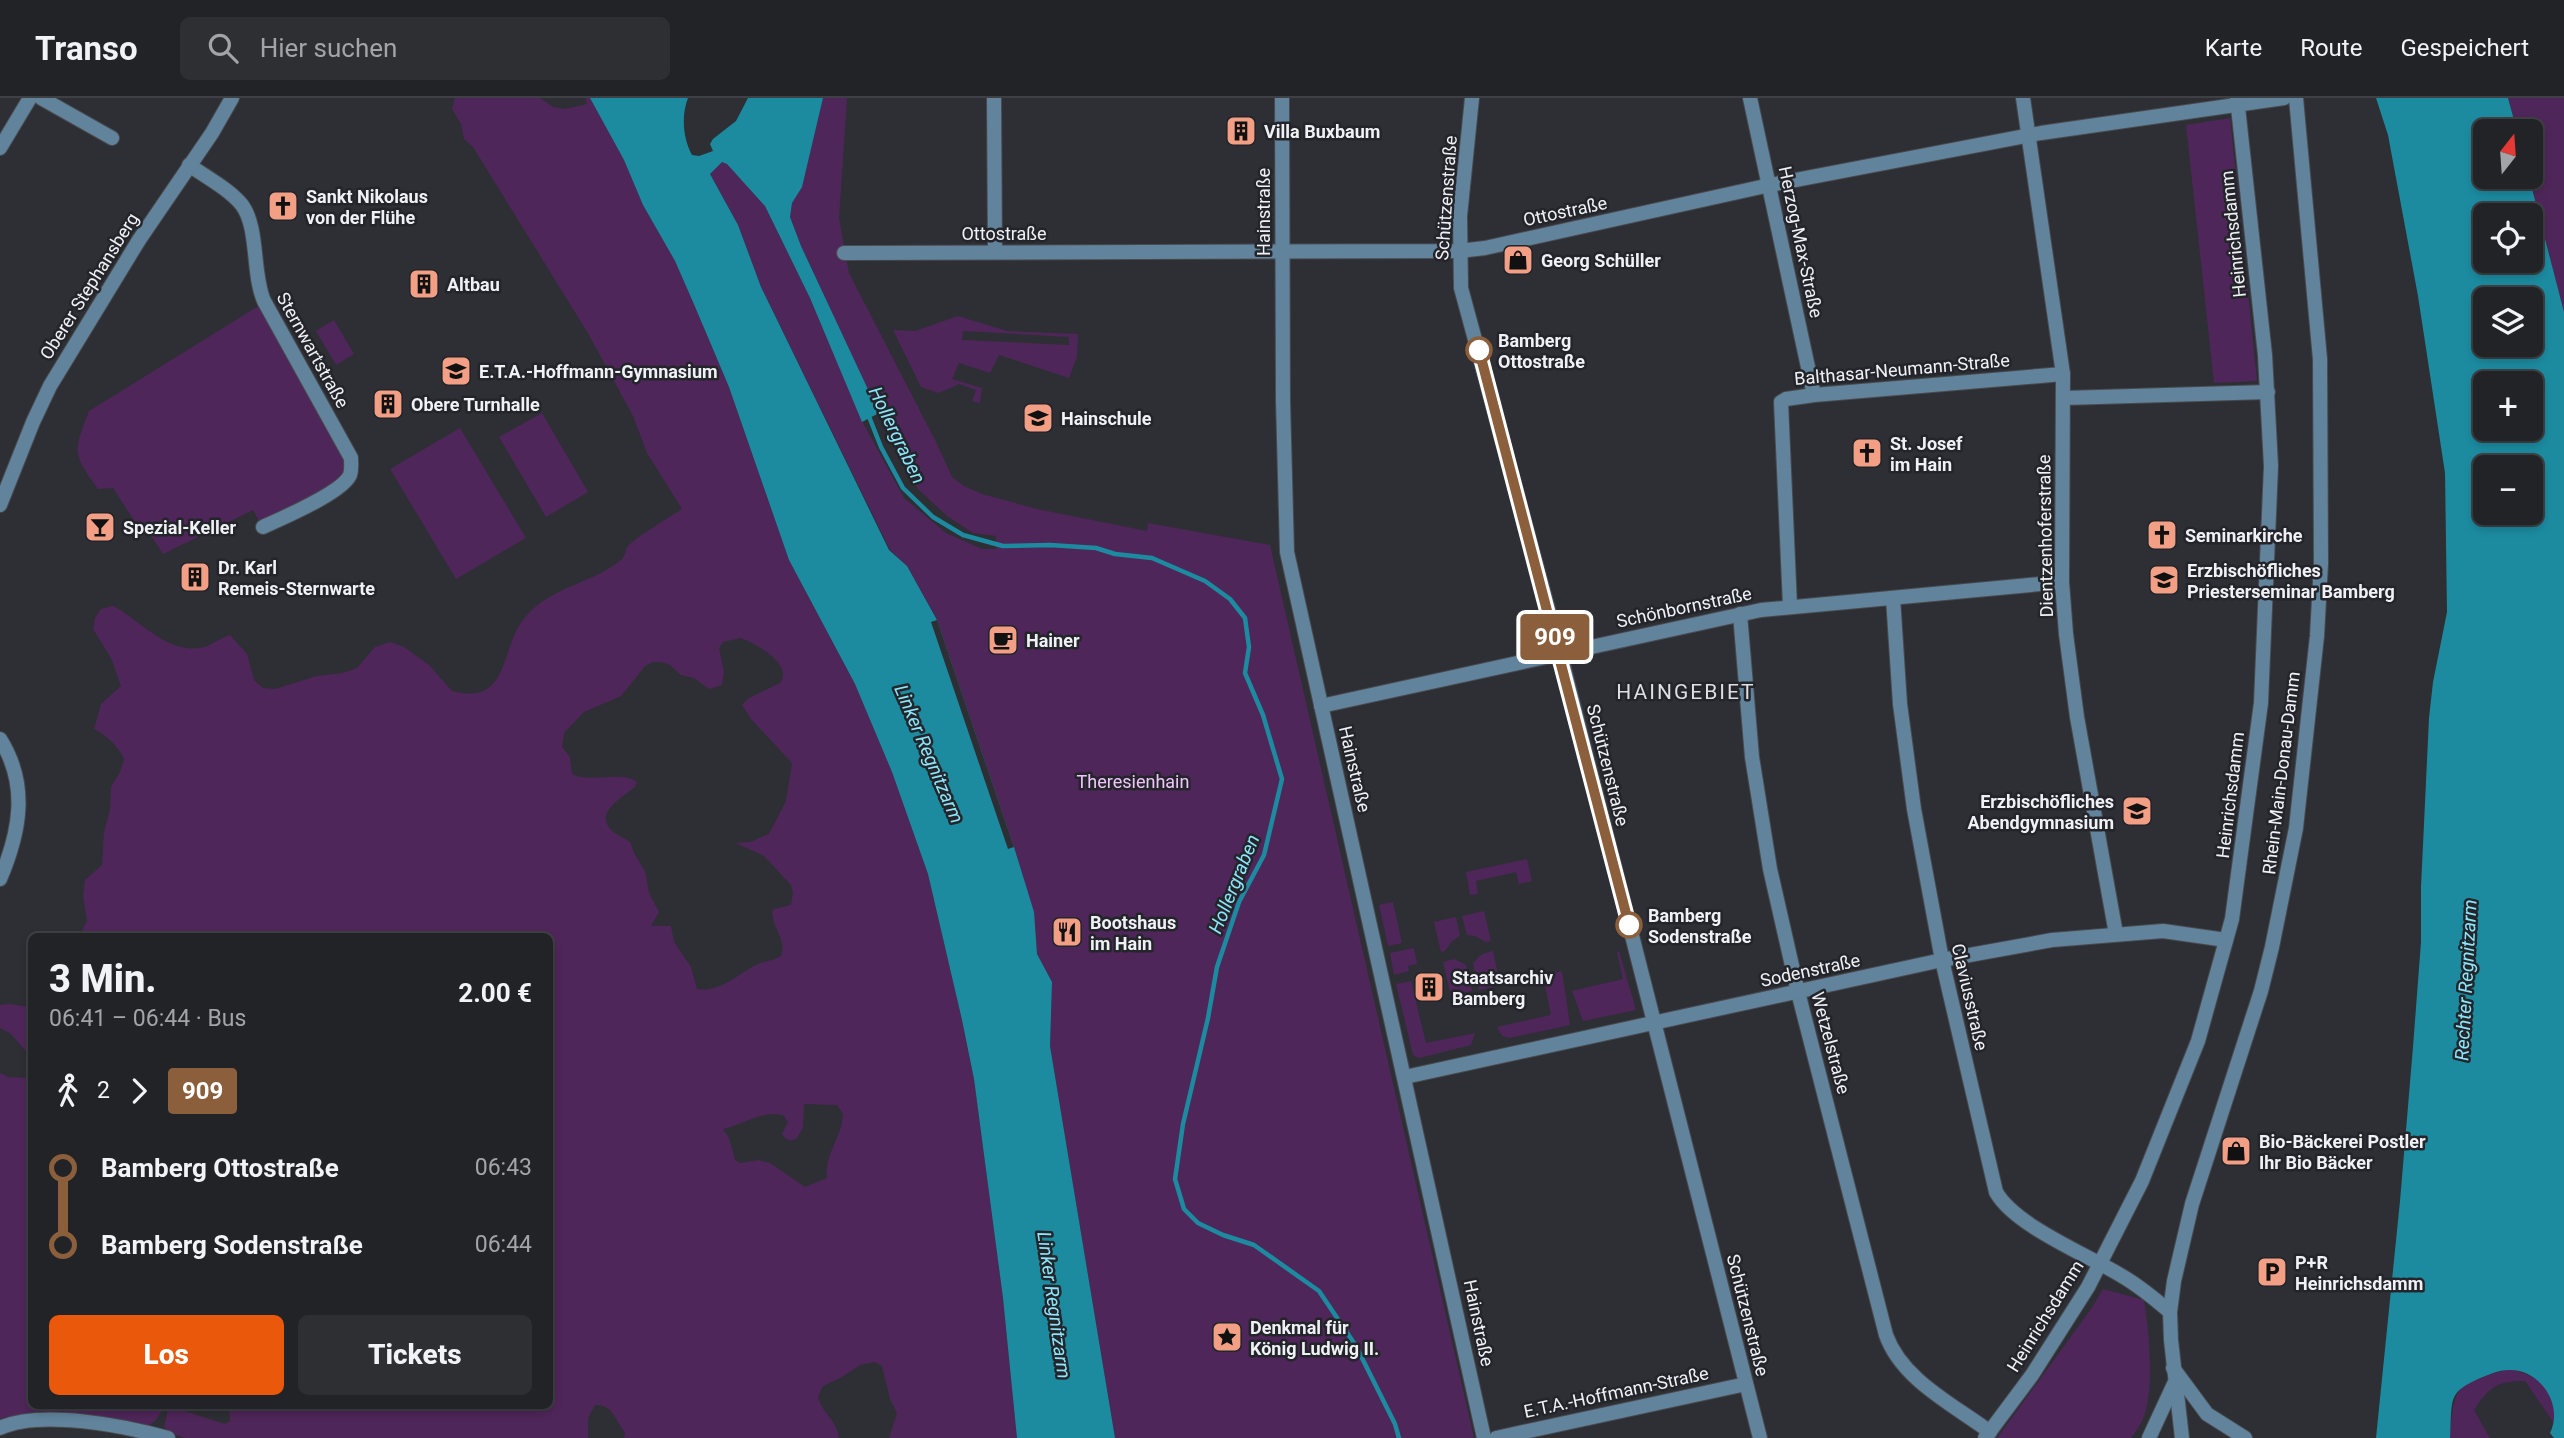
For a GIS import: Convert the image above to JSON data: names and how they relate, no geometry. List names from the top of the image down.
{
  "streets": {
    "street": [
      "Schützenstraße",
      "Ottostraße",
      "Hainstraße",
      "Heinrichsdamm",
      "Herzog-Max-Straße",
      "Oberer Stephansberg",
      "Sternwartstraße",
      "Balthasar-Neumann-Straße",
      "Dientzenhoferstraße",
      "Schönbornstraße",
      "Rhein-Main-Donau-Damm",
      "Sodenstraße",
      "Claviusstraße",
      "Wetzelstraße",
      "E.T.A.-Hoffmann-Straße"
    ]
  },
  "crossings": [
    ["Schützenstraße", "Ottostraße"],
    ["Schützenstraße", "Schönbornstraße"],
    ["Schützenstraße", "Sodenstraße"],
    ["Schützenstraße", "E.T.A.-Hoffmann-Straße"],
    ["Ottostraße", "Hainstraße"],
    ["Ottostraße", "Heinrichsdamm"],
    ["Ottostraße", "Herzog-Max-Straße"],
    ["Ottostraße", "Dientzenhoferstraße"],
    ["Hainstraße", "Schönbornstraße"],
    ["Hainstraße", "Sodenstraße"],
    ["Heinrichsdamm", "Sodenstraße"],
    ["Heinrichsdamm", "Claviusstraße"],
    ["Heinrichsdamm", "Wetzelstraße"],
    ["Herzog-Max-Straße", "Balthasar-Neumann-Straße"],
    ["Oberer Stephansberg", "Sternwartstraße"],
    ["Balthasar-Neumann-Straße", "Dientzenhoferstraße"],
    ["Balthasar-Neumann-Straße", "Schönbornstraße"],
    ["Dientzenhoferstraße", "Schönbornstraße"],
    ["Dientzenhoferstraße", "Sodenstraße"],
    ["Schönbornstraße", "Claviusstraße"],
    ["Schönbornstraße", "Wetzelstraße"],
    ["Rhein-Main-Donau-Damm", "Claviusstraße"],
    ["Sodenstraße", "Claviusstraße"],
    ["Sodenstraße", "Wetzelstraße"]
  ],
  "districts": ["HAINGEBIET"],
  "water": ["Hollergraben", "Linker Regnitzarm", "Rechter Regnitzarm"],
  "parks": ["Theresienhain"],
  "places": {
    "building": [
      "Villa Buxbaum",
      "Altbau",
      "Obere Turnhalle",
      "Dr. Karl Remeis-Sternwarte",
      "Staatsarchiv Bamberg"
    ],
    "church": ["Sankt Nikolaus von der Flühe", "St. Josef im Hain", "Seminarkirche"],
    "shop": ["Georg Schüller", "Bio-Bäckerei Postler Ihr Bio Bäcker"],
    "other": ["Bamberg Ottostraße", "Bamberg Sodenstraße"],
    "school or university": [
      "E.T.A.-Hoffmann-Gymnasium",
      "Hainschule",
      "Erzbischöfliches Priesterseminar Bamberg",
      "Erzbischöfliches Abendgymnasium"
    ],
    "bar": ["Spezial-Keller"],
    "cafe": ["Hainer"],
    "restaurant": ["Bootshaus im Hain"],
    "parking": ["P+R Heinrichsdamm"],
    "place": ["Denkmal für König Ludwig II."]
  },
  "lines": ["bus line 909"],
  "north": "top",
  "page": {
    "header": "Transo",
    "search": "Hier suchen",
    "nav": ["Karte", "Route", "Gespeichert"],
    "on_map": "909",
    "map_buttons": ["+", "−"],
    "heading": ["3 Min.", "06:41 – 06:44 · Bus", "2.00 €"],
    "legs": ["2", "909"],
    "list": [
      {
        "name": "Bamberg Ottostraße",
        "value": "06:43"
      },
      {
        "name": "Bamberg Sodenstraße",
        "value": "06:44"
      }
    ],
    "buttons": ["Los", "Tickets"]
  }
}
